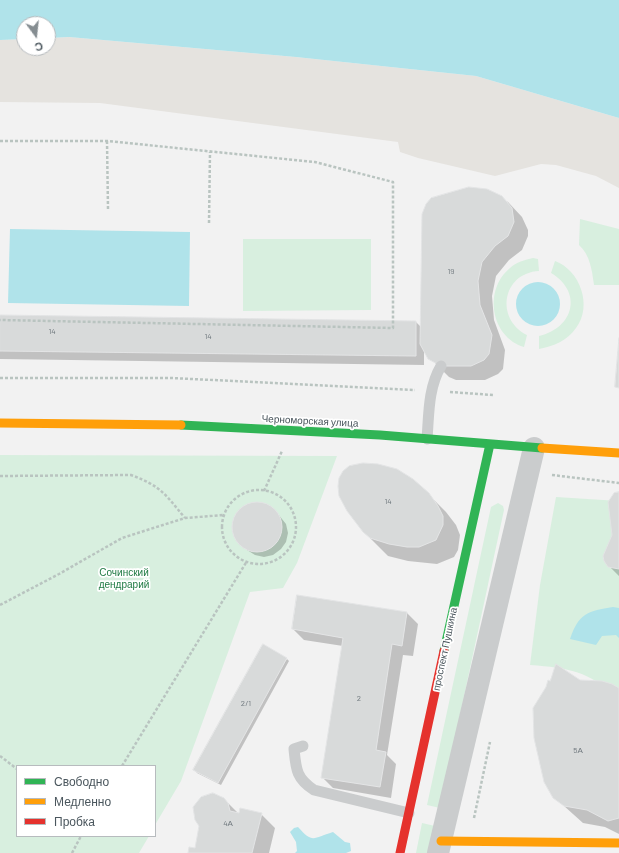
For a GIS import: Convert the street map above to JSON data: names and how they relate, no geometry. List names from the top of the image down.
{
  "streets": {
    "main road": ["Черноморская улица", "проспект Пушкина"]
  },
  "crossings": [
    ["Черноморская улица", "проспект Пушкина"]
  ],
  "parks": ["Сочинский дендрарий"],
  "house_numbers": [
    "19",
    "14",
    "14",
    "14",
    "2",
    "2/1",
    "5А",
    "4А"
  ],
  "legend": ["Свободно", "Медленно", "Пробка"],
  "north": "bottom"
}
